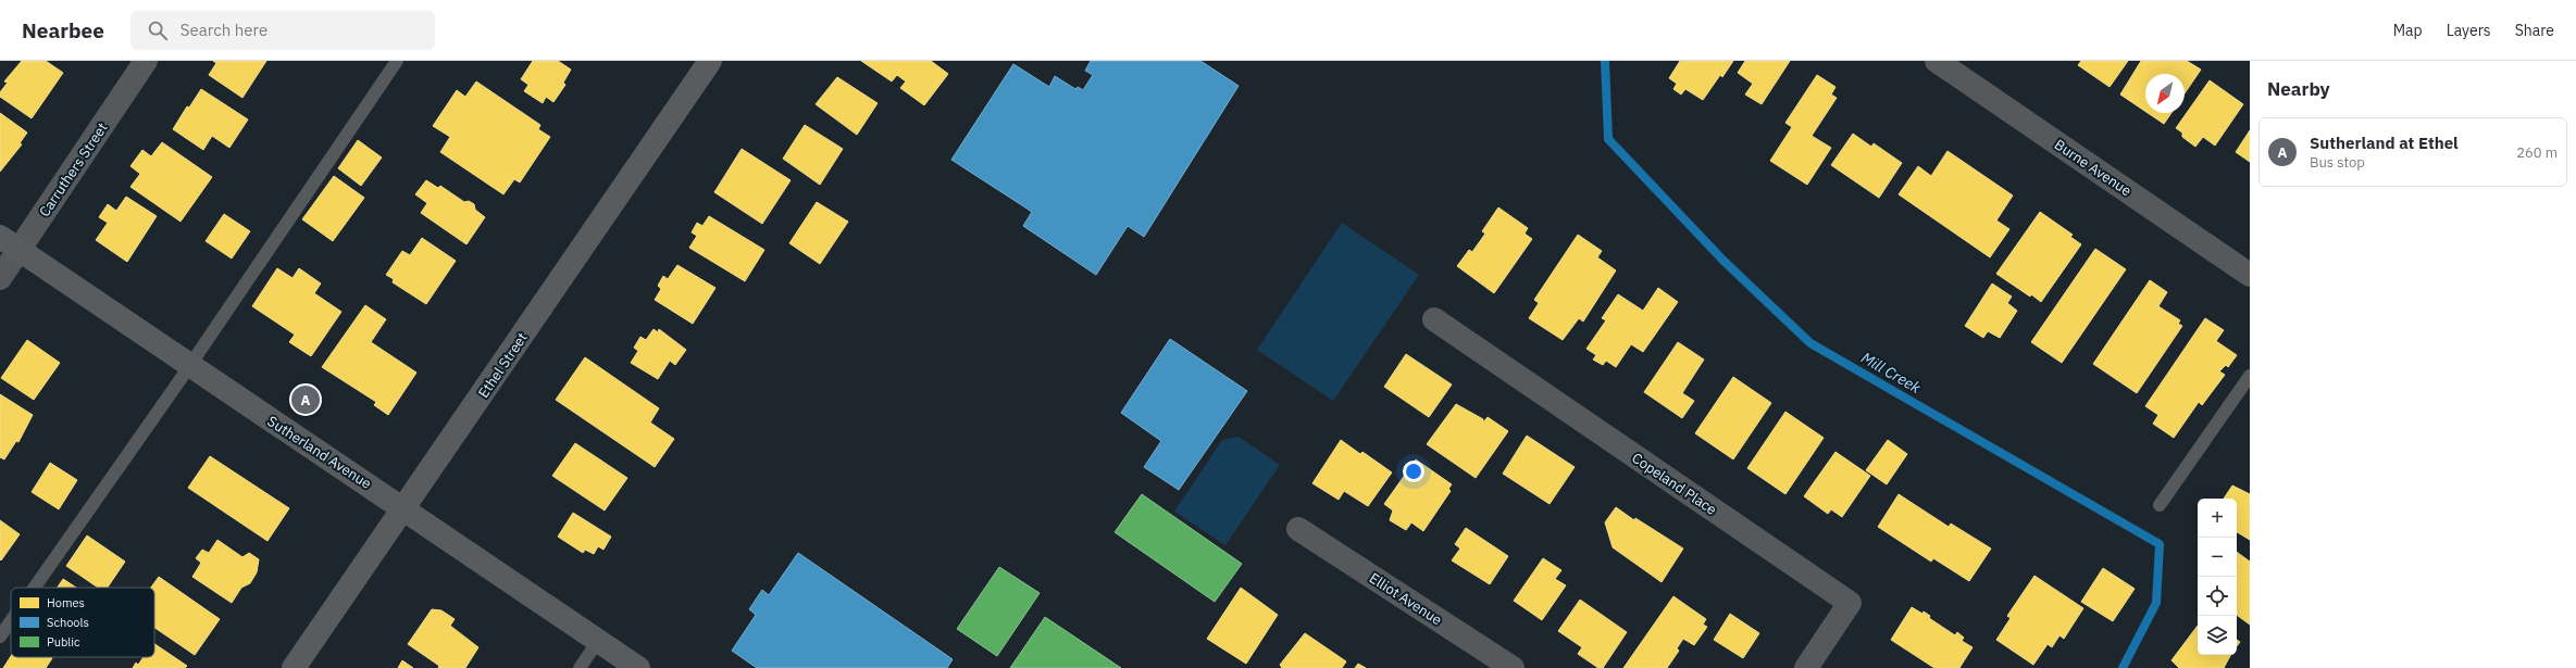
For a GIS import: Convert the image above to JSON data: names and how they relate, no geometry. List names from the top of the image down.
{
  "streets": {
    "street": [
      "Burne Avenue",
      "Carruthers Street",
      "Ethel Street",
      "Sutherland Avenue",
      "Copeland Place",
      "Elliot Avenue"
    ]
  },
  "crossings": [
    ["Carruthers Street", "Sutherland Avenue"],
    ["Ethel Street", "Sutherland Avenue"]
  ],
  "water": ["Mill Creek"],
  "legend": ["Homes", "Schools", "Public"],
  "north": "bottom left",
  "page": {
    "header": "Nearbee",
    "search": "Search here",
    "nav": ["Map", "Layers", "Share"],
    "heading": "Nearby",
    "list": [
      {
        "mark": "A",
        "name": "Sutherland at Ethel",
        "note": "Bus stop",
        "value": "260 m"
      }
    ],
    "pins": "A",
    "map_buttons": ["+", "−"]
  }
}
